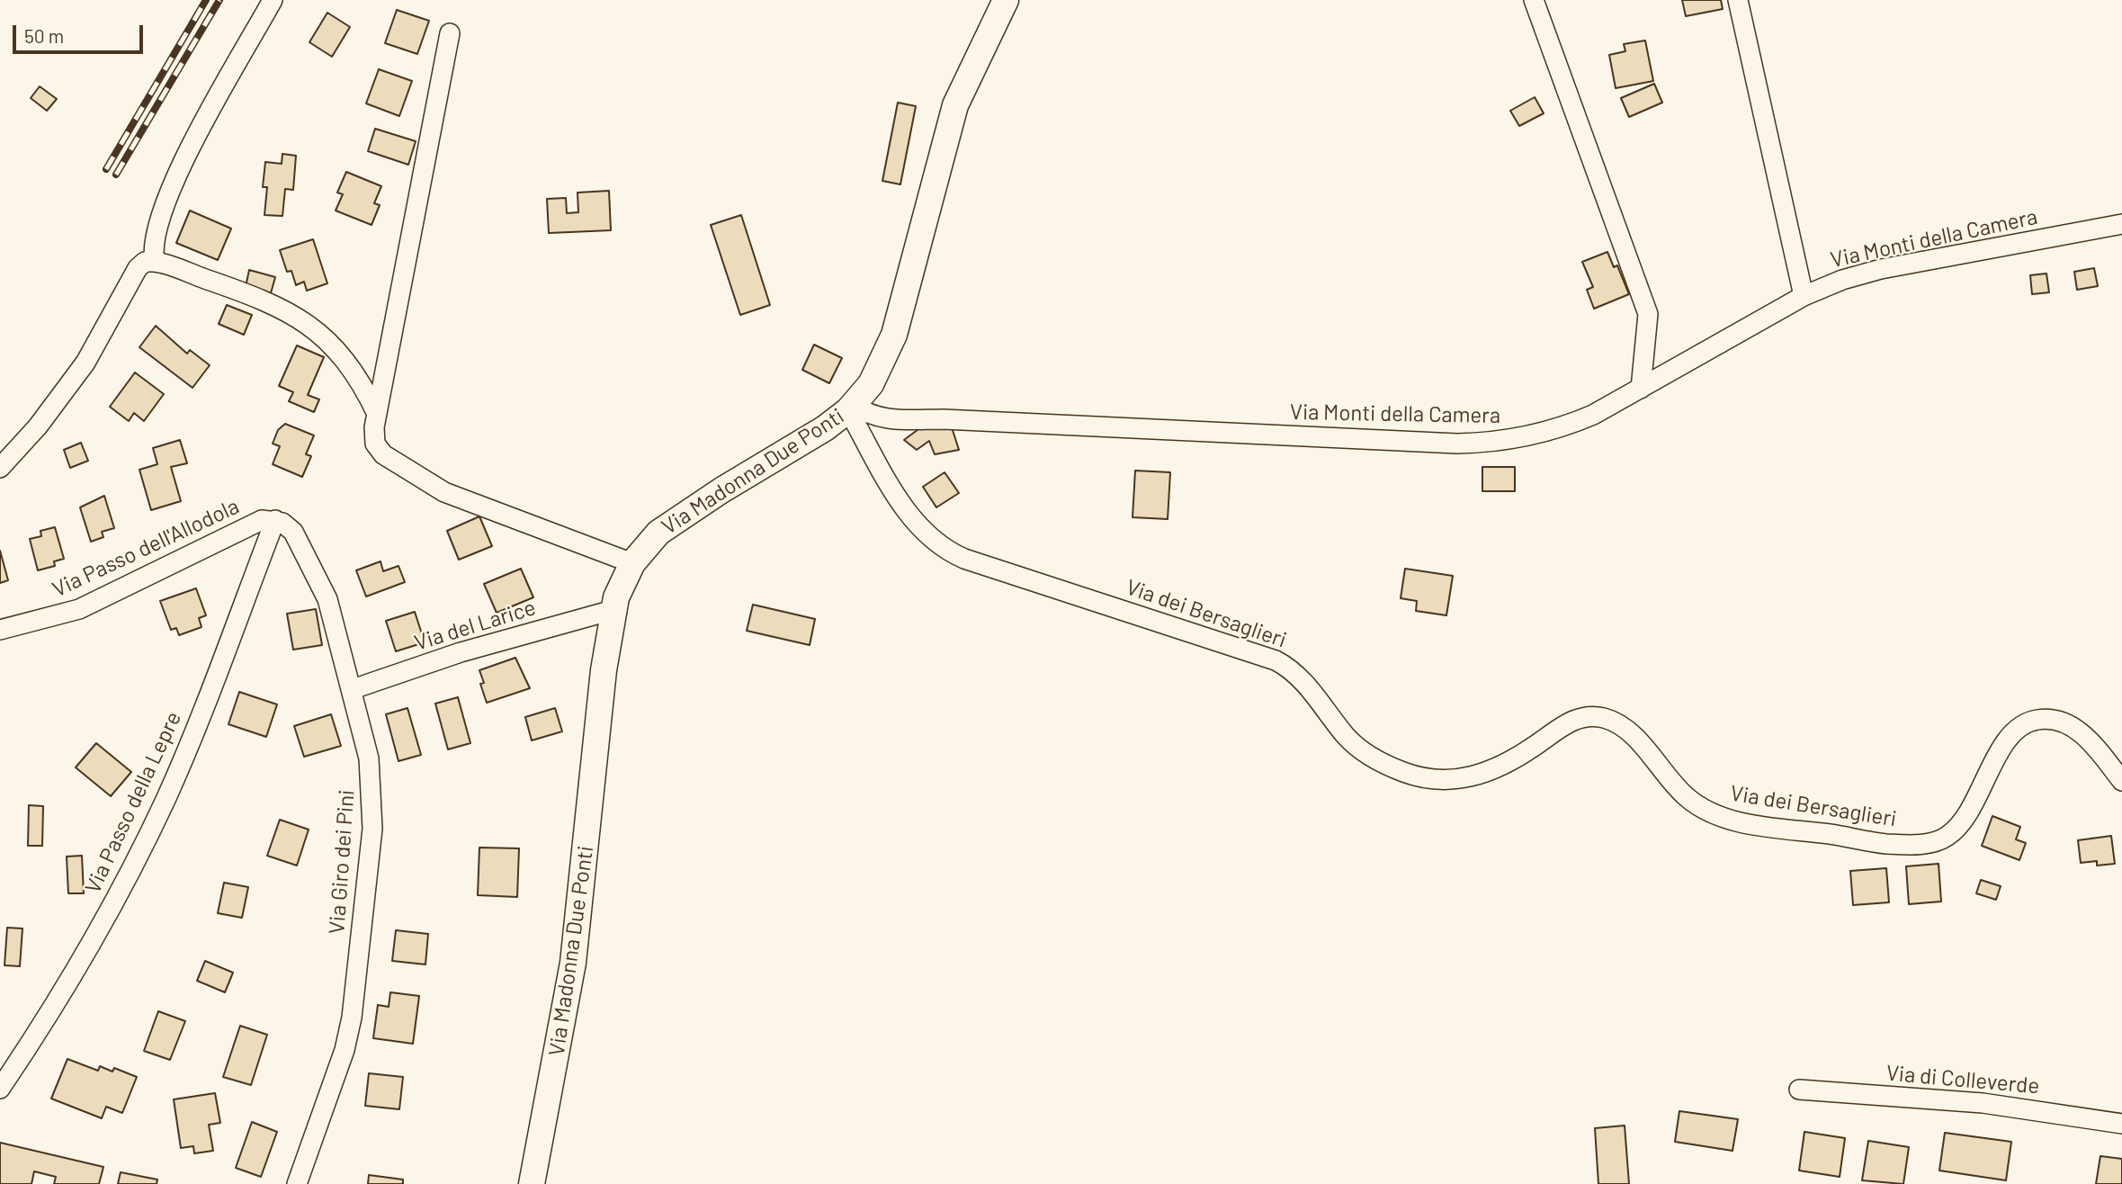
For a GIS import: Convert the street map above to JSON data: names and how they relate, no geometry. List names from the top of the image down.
{
  "streets": {
    "main road": ["Via Madonna Due Ponti"],
    "street": [
      "Via Monti della Camera",
      "Via Passo dell'Allodola",
      "Via dei Bersaglieri",
      "Via del Larice",
      "Via Passo della Lepre",
      "Via Giro dei Pini",
      "Via di Colleverde"
    ]
  },
  "crossings": [
    ["Via Monti della Camera", "Via Madonna Due Ponti"],
    ["Via Monti della Camera", "Via dei Bersaglieri"],
    ["Via Madonna Due Ponti", "Via dei Bersaglieri"],
    ["Via Madonna Due Ponti", "Via del Larice"],
    ["Via Passo dell'Allodola", "Via Passo della Lepre"],
    ["Via Passo dell'Allodola", "Via Giro dei Pini"],
    ["Via del Larice", "Via Giro dei Pini"],
    ["Via Passo della Lepre", "Via Giro dei Pini"]
  ],
  "scale_bar": "50 m"
}
